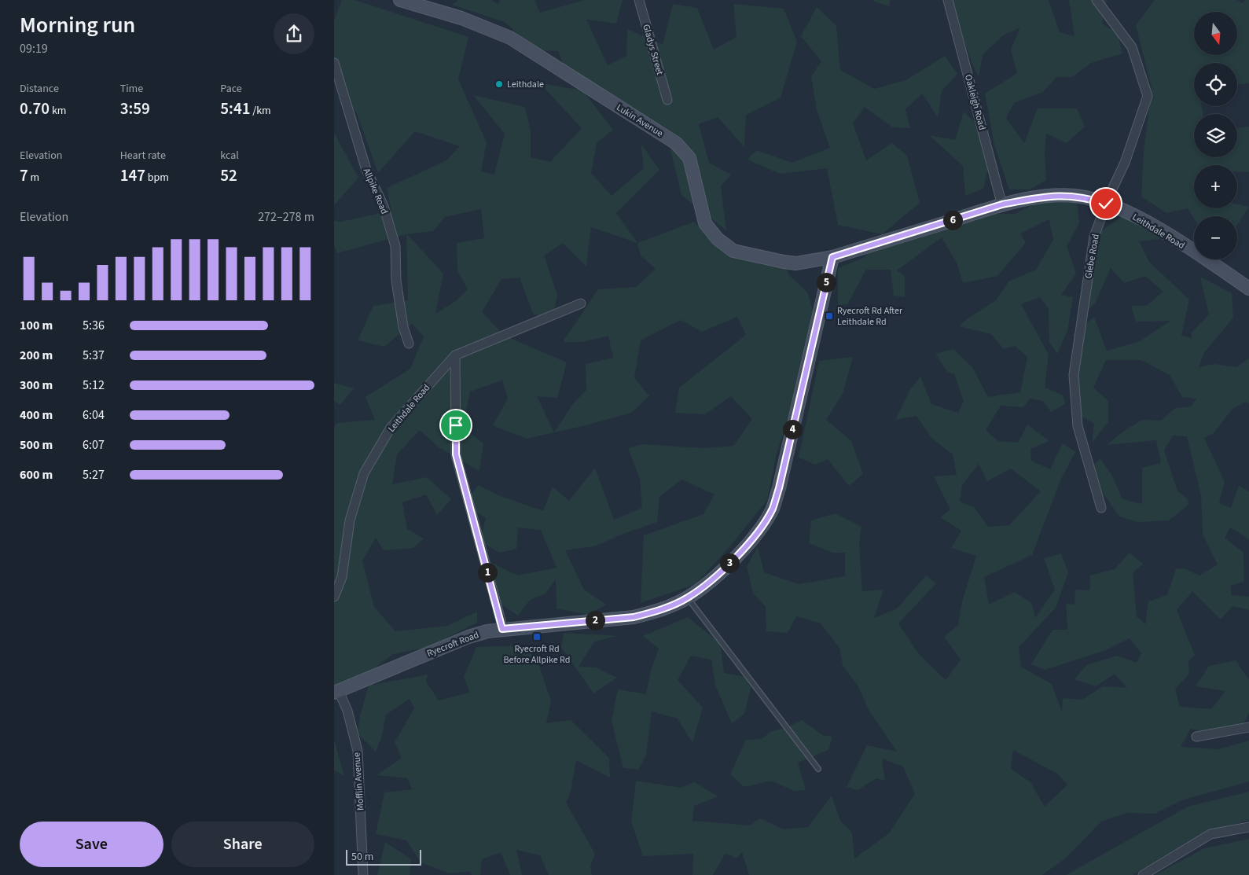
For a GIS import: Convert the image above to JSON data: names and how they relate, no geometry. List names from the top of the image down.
{
  "streets": {
    "street": [
      "Gladys Street",
      "Oakleigh Road",
      "Lukin Avenue",
      "Allpike Road",
      "Leithdale Road",
      "Glebe Road",
      "Ryecroft Road",
      "Mofflin Avenue"
    ]
  },
  "crossings": [
    ["Oakleigh Road", "Leithdale Road"],
    ["Lukin Avenue", "Leithdale Road"],
    ["Lukin Avenue", "Ryecroft Road"],
    ["Leithdale Road", "Glebe Road"],
    ["Leithdale Road", "Ryecroft Road"],
    ["Ryecroft Road", "Mofflin Avenue"]
  ],
  "places": {
    "other": ["Leithdale"],
    "transit": ["Ryecroft Rd After Leithdale Rd", "Ryecroft Rd Before Allpike Rd"]
  },
  "scale_bar": "50 m",
  "north": "bottom",
  "page": {
    "heading": ["Morning run", "09:19"],
    "map_buttons": ["+", "−"],
    "stats": [
      ["Distance", "0.70 km"],
      ["Time", "3:59"],
      ["Pace", "5:41 /km"],
      ["Elevation", "7 m"],
      ["Heart rate", "147 bpm"],
      ["kcal", "52"]
    ],
    "chart": ["Elevation", "272–278 m"],
    "pins": [
      "6",
      "5",
      "4",
      "3",
      "1",
      "2"
    ],
    "list": [
      {
        "name": "100 m",
        "note": "5:36"
      },
      {
        "name": "200 m",
        "note": "5:37"
      },
      {
        "name": "300 m",
        "note": "5:12"
      },
      {
        "name": "400 m",
        "note": "6:04"
      },
      {
        "name": "500 m",
        "note": "6:07"
      },
      {
        "name": "600 m",
        "note": "5:27"
      }
    ],
    "buttons": ["Save", "Share"],
    "scale": "50 m"
  }
}
